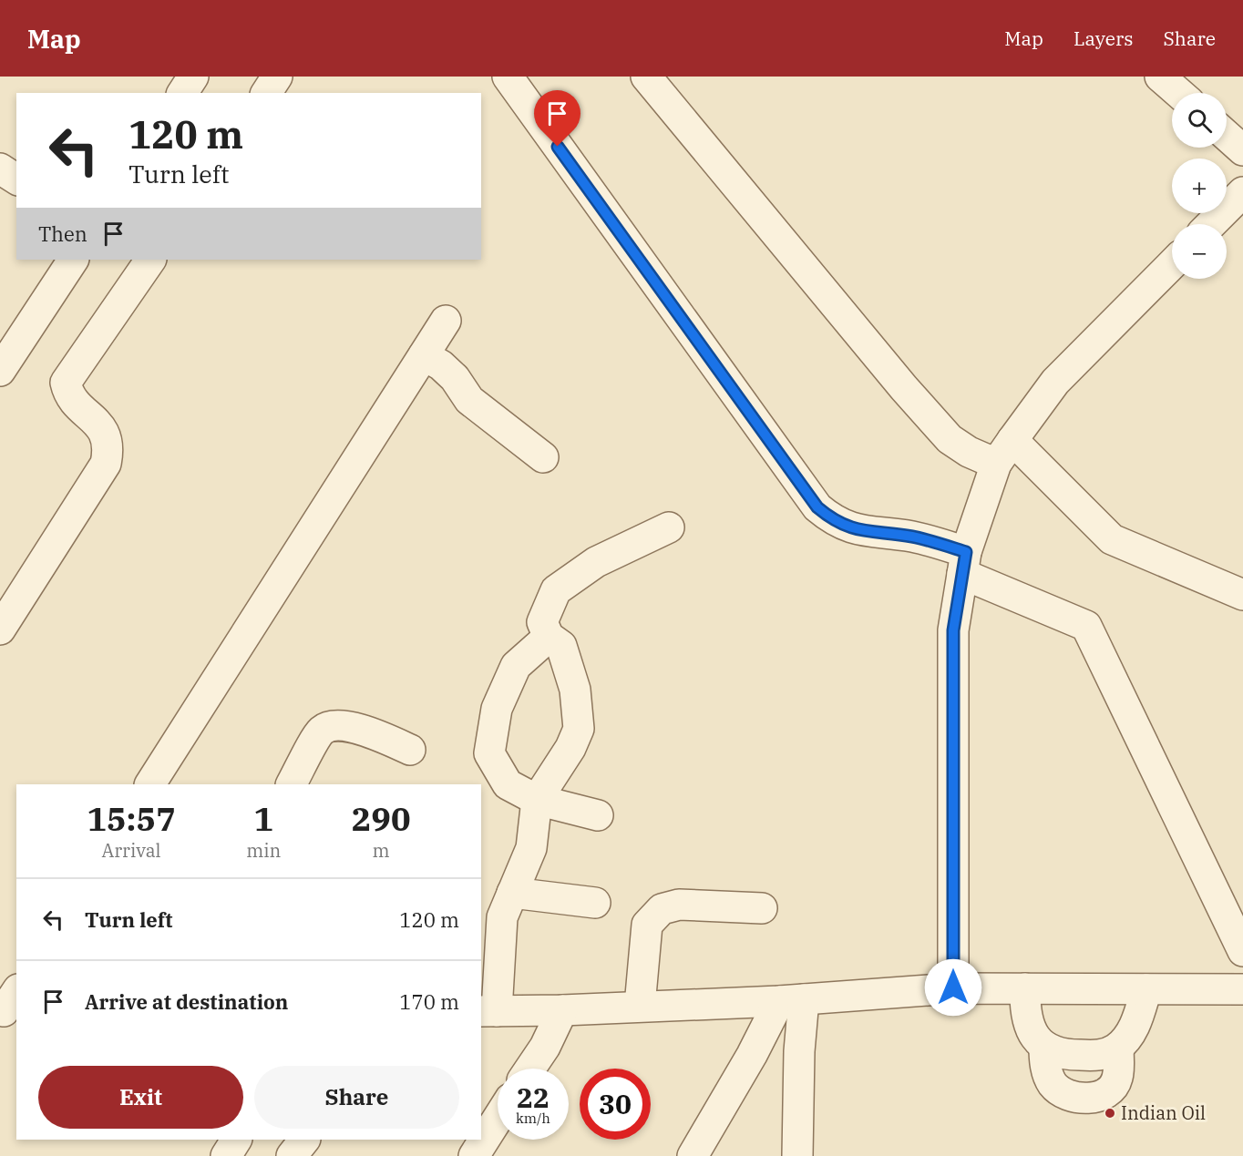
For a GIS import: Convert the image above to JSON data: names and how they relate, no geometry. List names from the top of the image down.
{
  "places": ["Indian Oil"],
  "page": {
    "header": "Map",
    "nav": ["Map", "Layers", "Share"],
    "map_buttons": ["+", "−"],
    "turn": ["120 m", "Turn left"],
    "then": "Then",
    "eta": [
      "15:57",
      "Arrival",
      "1",
      "min",
      "290",
      "m"
    ],
    "list": [
      {
        "name": "Turn left",
        "value": "120 m"
      },
      {
        "name": "Arrive at destination",
        "value": "170 m"
      }
    ],
    "buttons": ["Exit", "Share"],
    "speed": "22 km/h",
    "limit": "30"
  }
}
